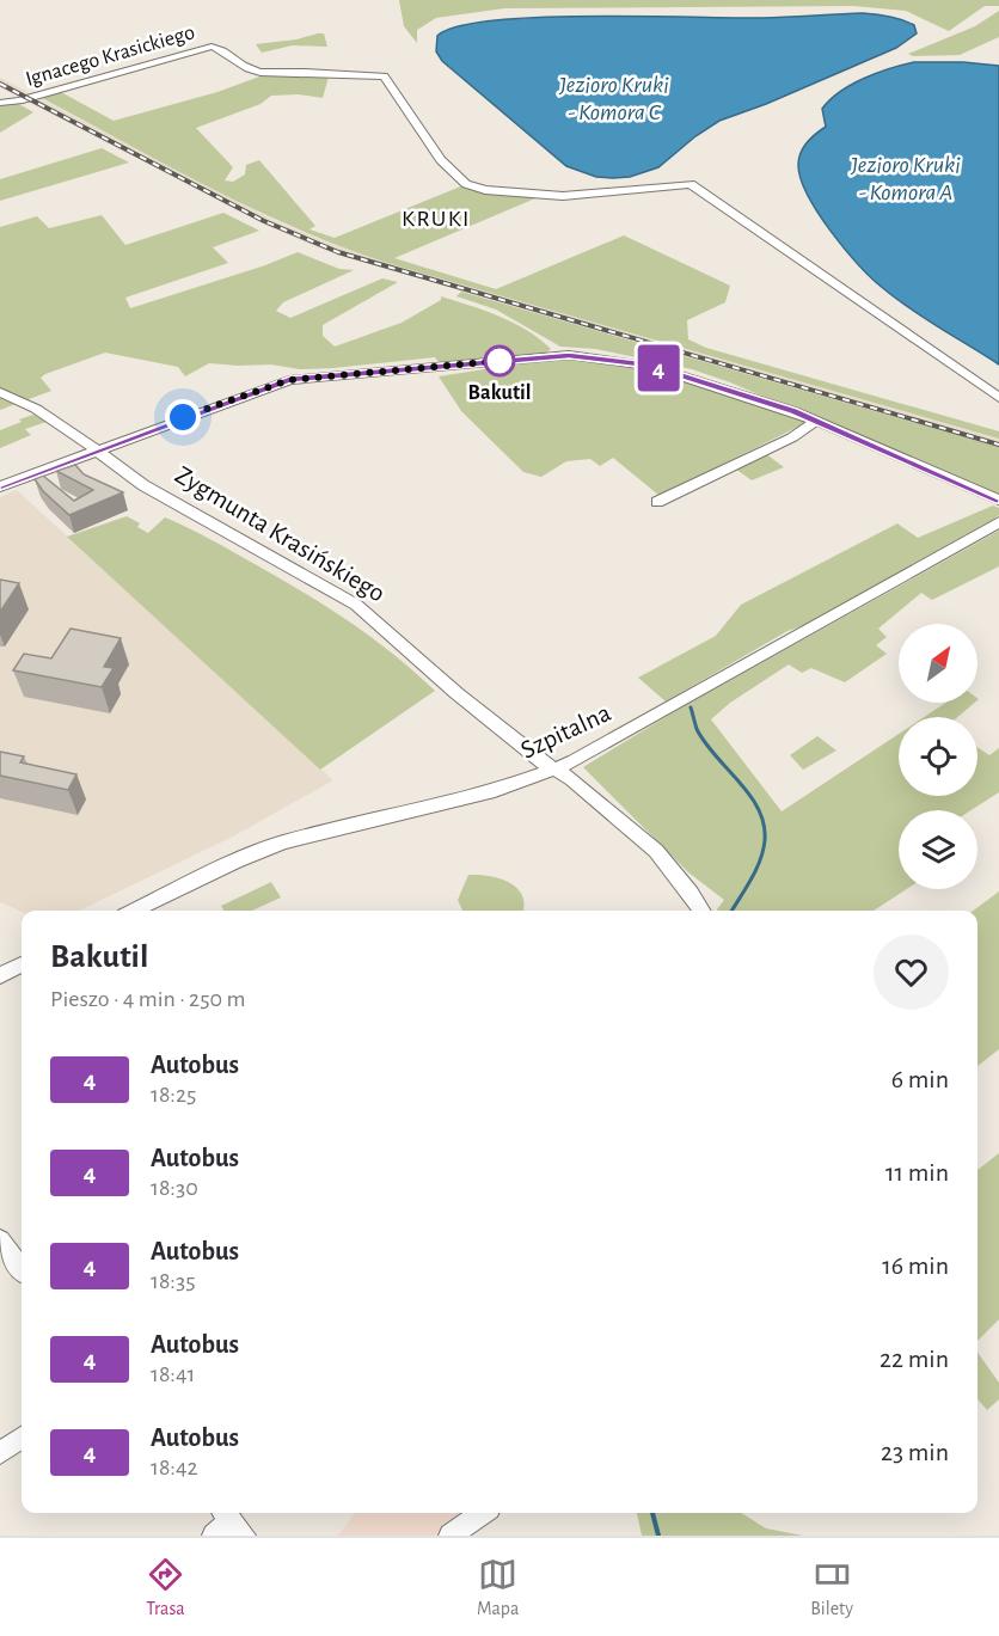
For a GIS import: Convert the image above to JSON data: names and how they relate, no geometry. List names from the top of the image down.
{
  "streets": {
    "street": ["Ignacego Krasickiego", "Zygmunta Krasińskiego", "Szpitalna"]
  },
  "crossings": [
    ["Zygmunta Krasińskiego", "Szpitalna"]
  ],
  "districts": ["KRUKI"],
  "water": ["Jezioro Kruki - Komora C", "Jezioro Kruki - Komora A"],
  "places": ["Bakutil"],
  "lines": ["bus line 4"],
  "north": "top right",
  "page": {
    "on_map": "4",
    "heading": ["Bakutil", "Pieszo · 4 min · 250 m"],
    "list": [
      {
        "mark": "4",
        "name": "Autobus",
        "note": "18:25",
        "value": "6 min"
      },
      {
        "mark": "4",
        "name": "Autobus",
        "note": "18:30",
        "value": "11 min"
      },
      {
        "mark": "4",
        "name": "Autobus",
        "note": "18:35",
        "value": "16 min"
      },
      {
        "mark": "4",
        "name": "Autobus",
        "note": "18:41",
        "value": "22 min"
      },
      {
        "mark": "4",
        "name": "Autobus",
        "note": "18:42",
        "value": "23 min"
      }
    ],
    "tabs": ["Trasa", "Mapa", "Bilety"]
  }
}
